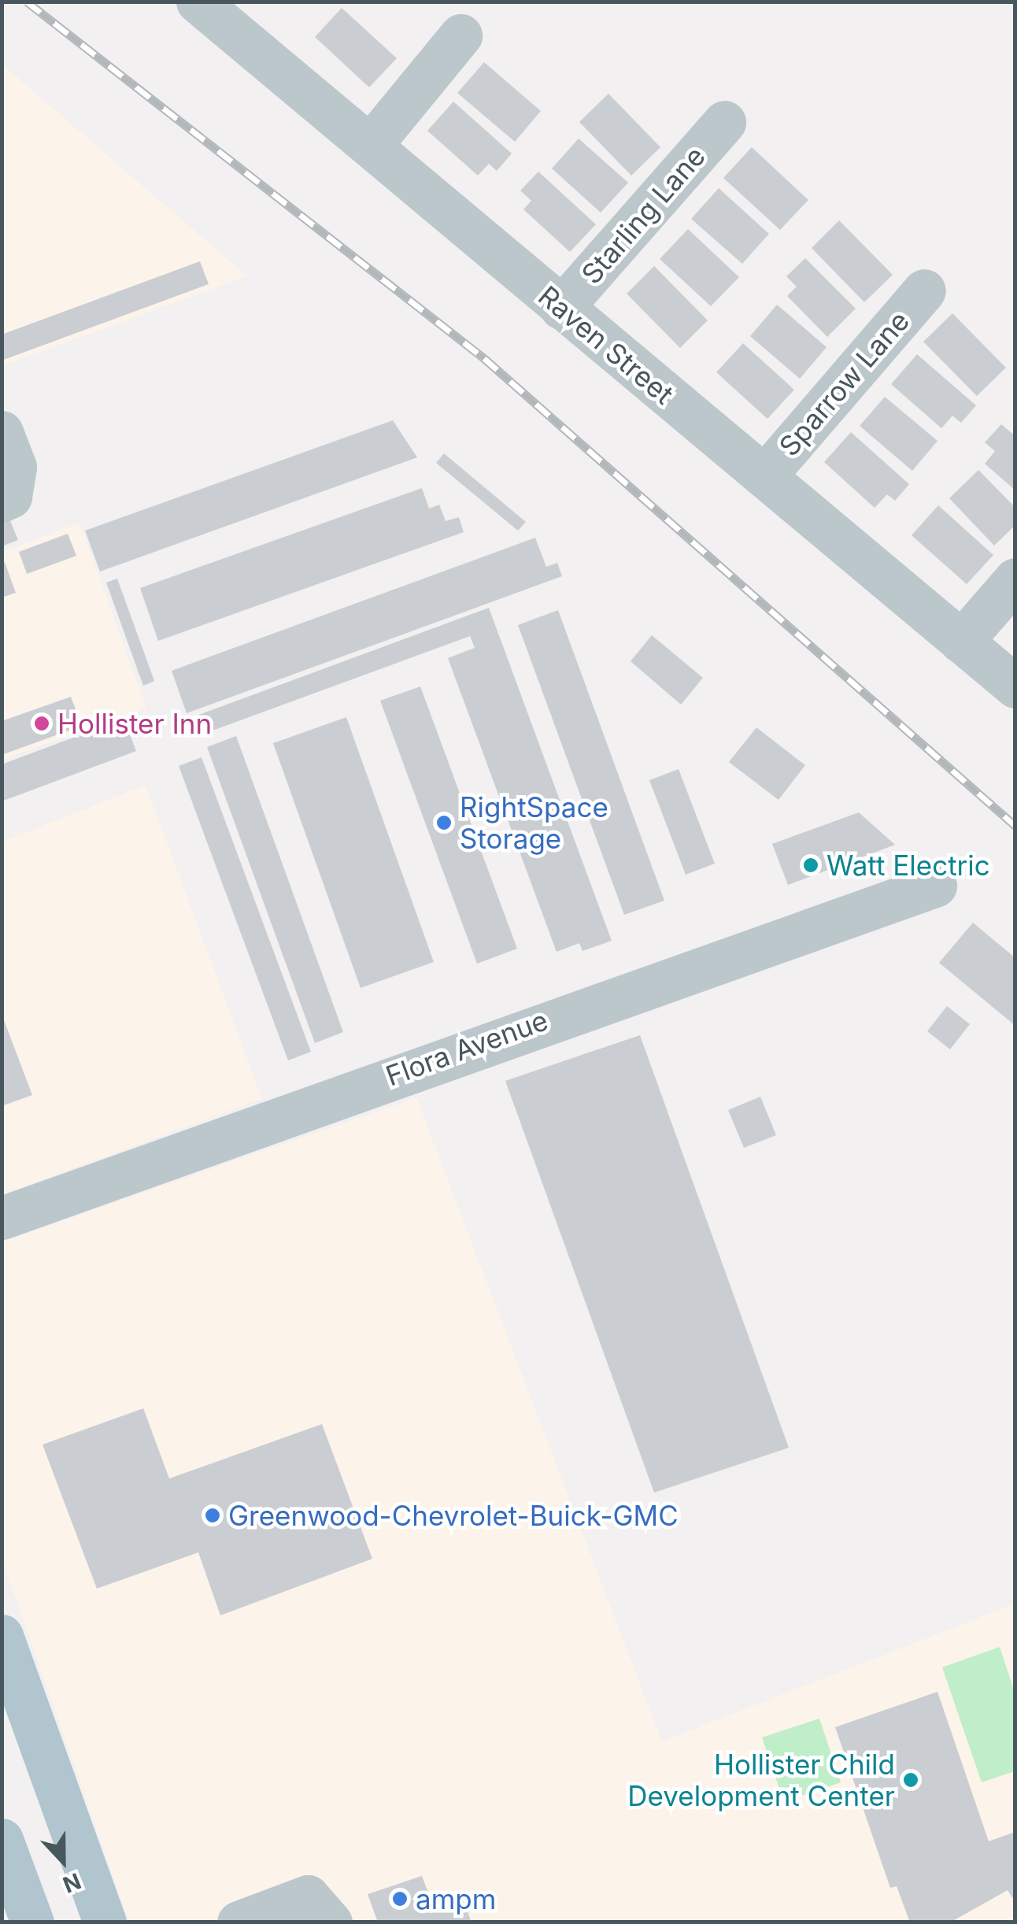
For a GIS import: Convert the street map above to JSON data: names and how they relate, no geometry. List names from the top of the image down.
{
  "streets": {
    "street": [
      "Starling Lane",
      "Raven Street",
      "Sparrow Lane",
      "Flora Avenue"
    ]
  },
  "crossings": [
    ["Starling Lane", "Raven Street"],
    ["Raven Street", "Sparrow Lane"]
  ],
  "places": [
    "Hollister Inn",
    "RightSpace Storage",
    "Watt Electric",
    "Greenwood-Chevrolet-Buick-GMC",
    "Hollister Child Development Center",
    "ampm"
  ],
  "north": "bottom"
}
